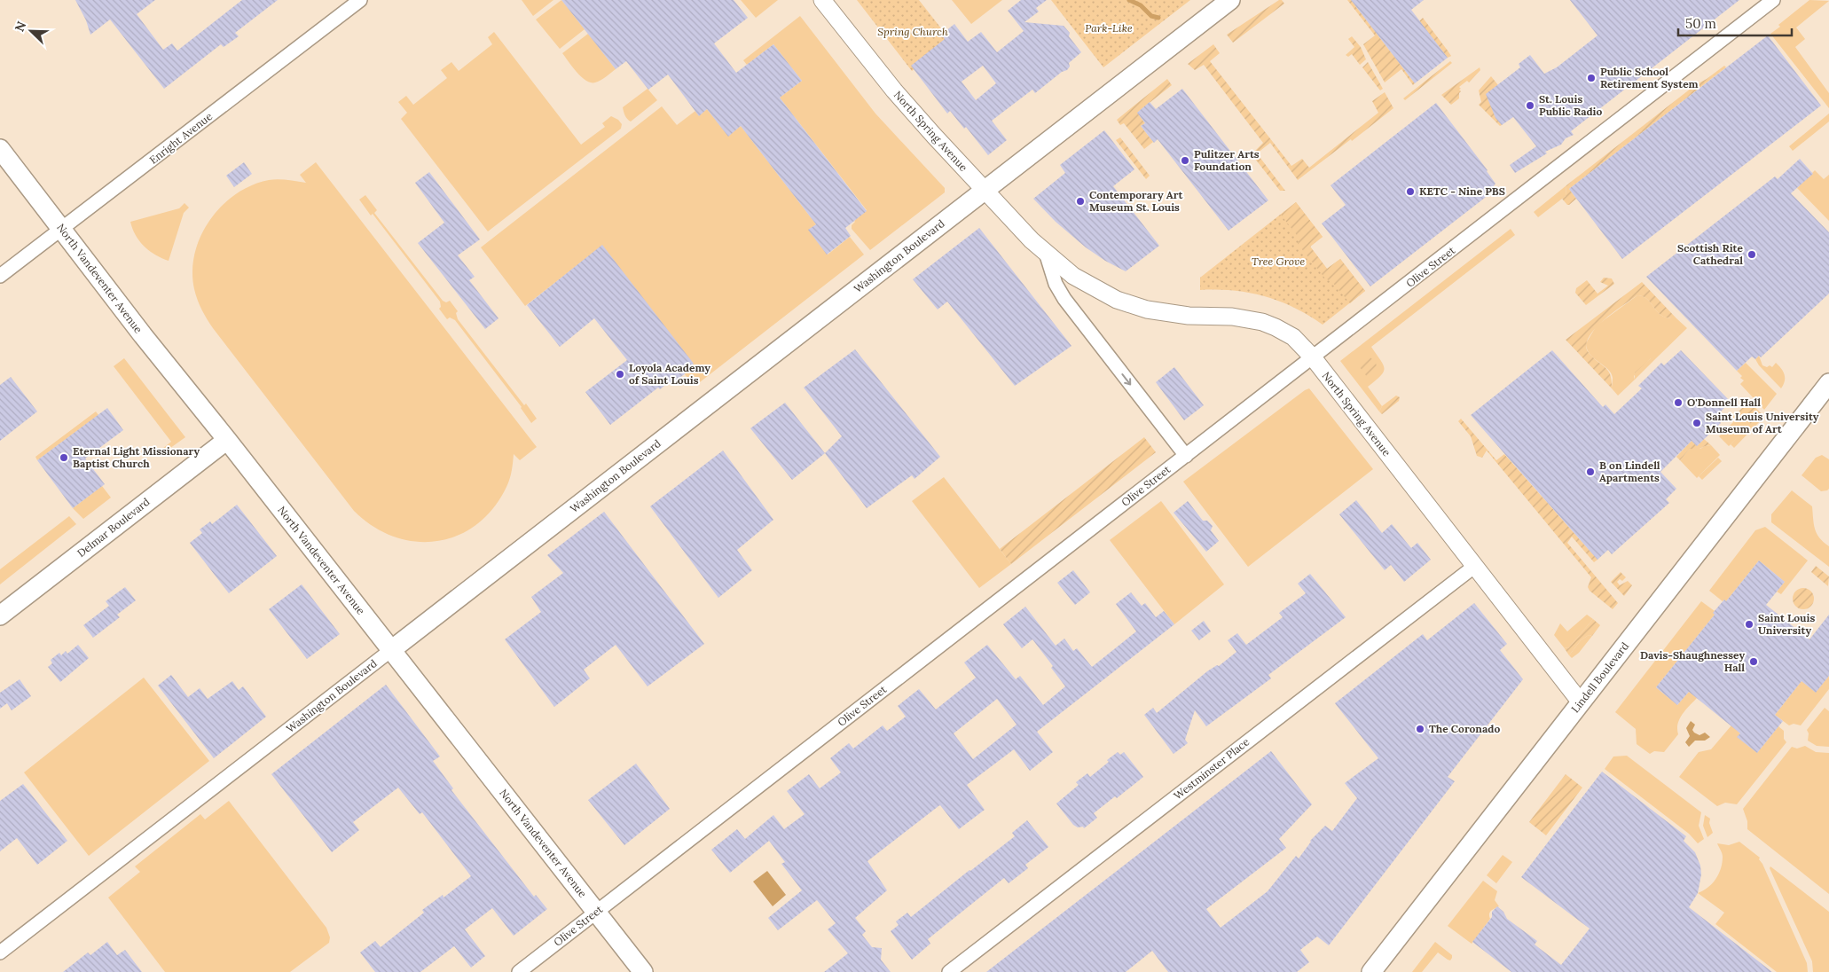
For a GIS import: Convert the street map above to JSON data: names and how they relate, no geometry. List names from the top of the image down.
{
  "streets": {
    "main road": [
      "Washington Boulevard",
      "North Vandeventer Avenue",
      "Delmar Boulevard",
      "Lindell Boulevard"
    ],
    "street": [
      "North Spring Avenue",
      "Enright Avenue",
      "Olive Street",
      "Westminster Place"
    ]
  },
  "crossings": [
    ["North Spring Avenue", "Washington Boulevard"],
    ["North Spring Avenue", "Olive Street"],
    ["North Spring Avenue", "Lindell Boulevard"],
    ["North Spring Avenue", "Westminster Place"],
    ["Enright Avenue", "North Vandeventer Avenue"],
    ["Washington Boulevard", "North Vandeventer Avenue"],
    ["Olive Street", "North Vandeventer Avenue"],
    ["North Vandeventer Avenue", "Delmar Boulevard"]
  ],
  "parks": ["Park-Like", "Spring Church", "Tree Grove"],
  "places": [
    "Public School Retirement System",
    "St. Louis Public Radio",
    "Pulitzer Arts Foundation",
    "KETC - Nine PBS",
    "Contemporary Art Museum St. Louis",
    "Scottish Rite Cathedral",
    "Loyola Academy of Saint Louis",
    "O'Donnell Hall",
    "Saint Louis University Museum of Art",
    "Eternal Light Missionary Baptist Church",
    "B on Lindell Apartments",
    "Saint Louis University",
    "Davis-Shaughnessey Hall",
    "The Coronado"
  ],
  "scale_bar": "50 m",
  "north": "top left"
}
